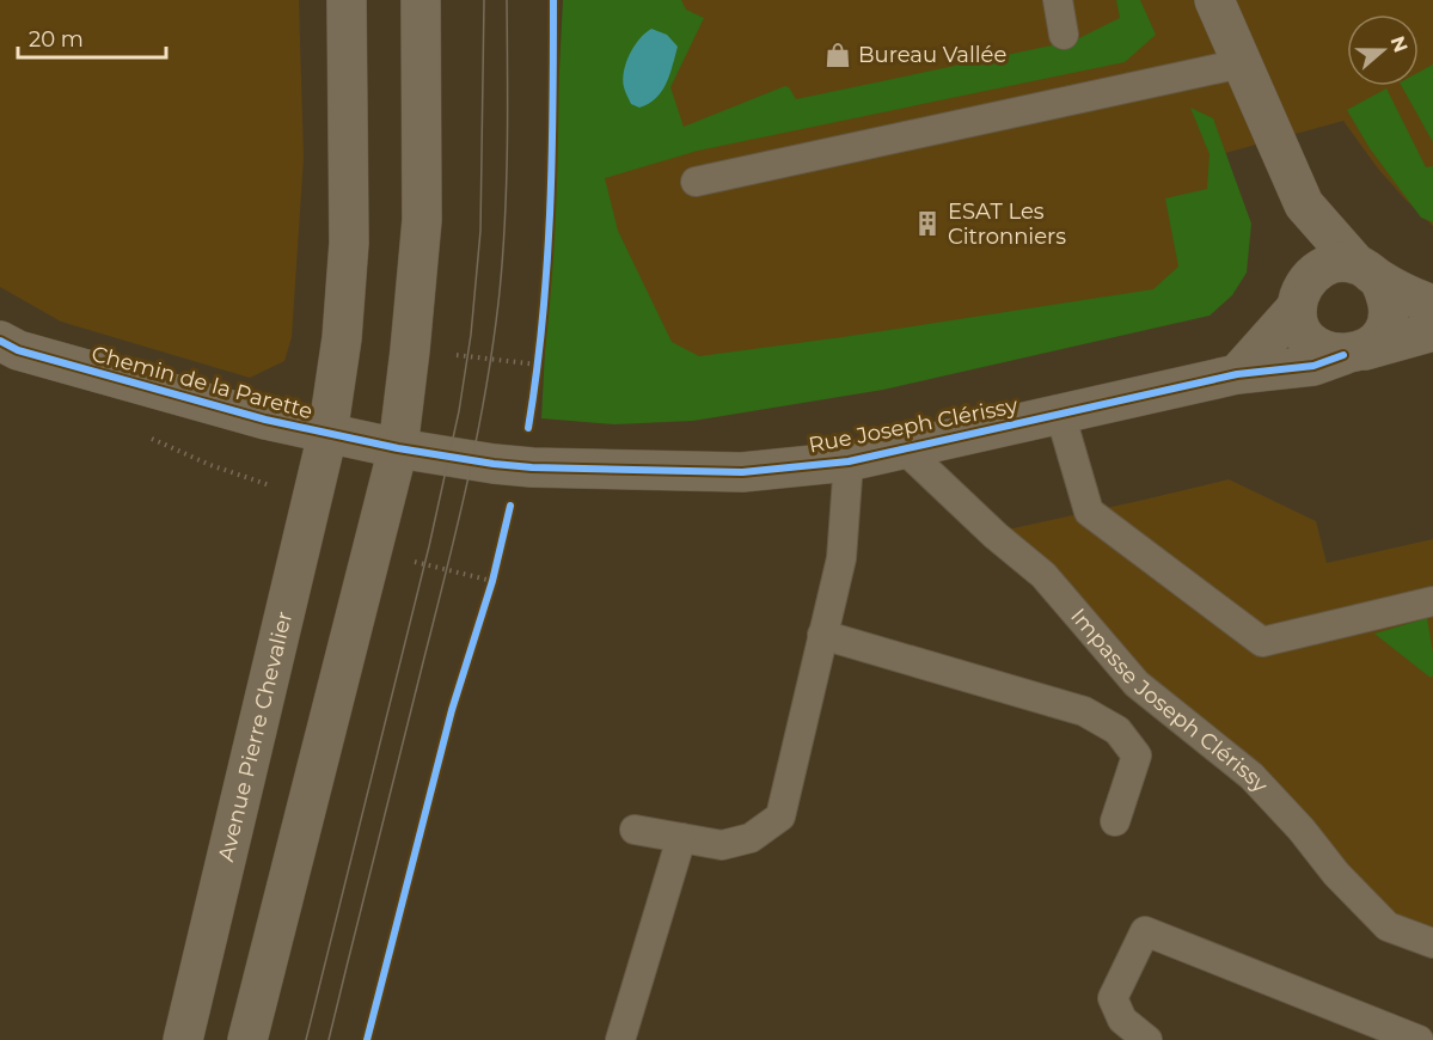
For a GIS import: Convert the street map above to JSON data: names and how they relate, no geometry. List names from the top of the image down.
{
  "streets": {
    "street": ["Chemin de la Parette", "Rue Joseph Clérissy", "Avenue Pierre Chevalier"],
    "lane": ["Impasse Joseph Clérissy"]
  },
  "crossings": [
    ["Chemin de la Parette", "Rue Joseph Clérissy"],
    ["Chemin de la Parette", "Avenue Pierre Chevalier"],
    ["Rue Joseph Clérissy", "Impasse Joseph Clérissy"]
  ],
  "places": {
    "shop": ["Bureau Vallée"],
    "building": ["ESAT Les Citronniers"]
  },
  "scale_bar": "20 m",
  "north": "right"
}
